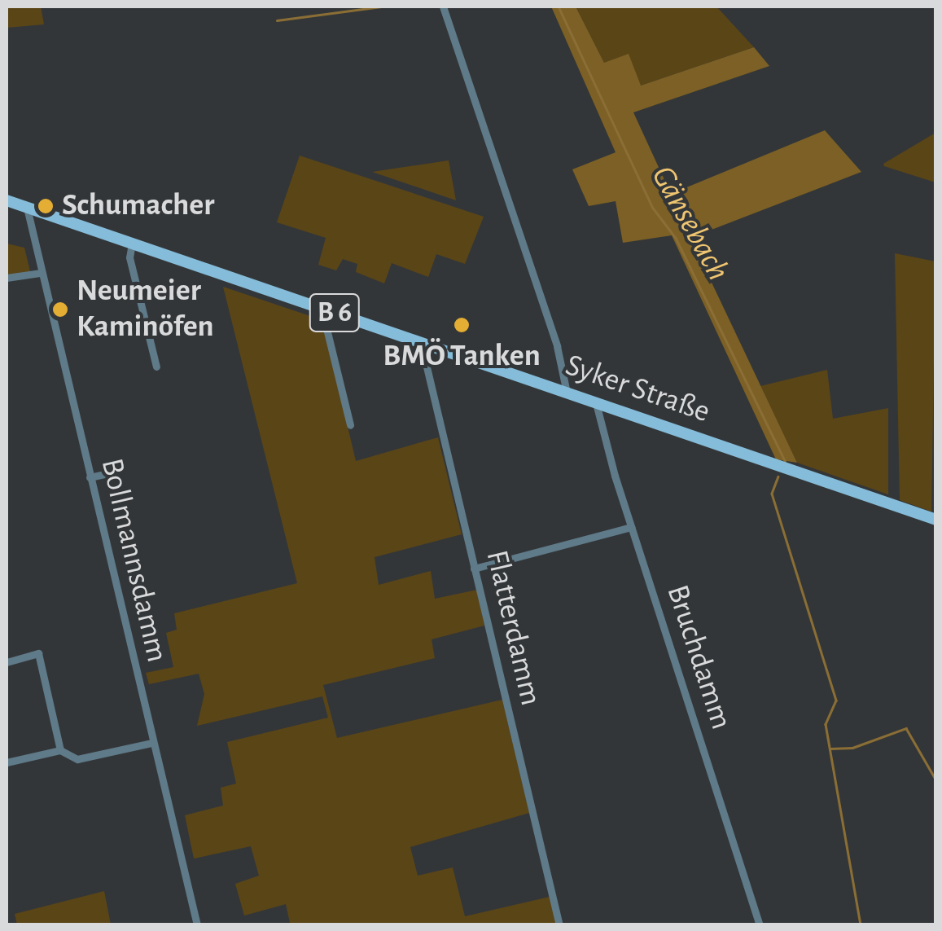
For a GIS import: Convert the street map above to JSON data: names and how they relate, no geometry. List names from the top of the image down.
{
  "streets": {
    "main road": ["B 6", "Syker Straße"],
    "street": ["Bollmannsdamm", "Flatterdamm", "Bruchdamm"]
  },
  "crossings": [
    ["Syker Straße", "Bollmannsdamm"],
    ["Syker Straße", "Flatterdamm"],
    ["Syker Straße", "Bruchdamm"]
  ],
  "water": ["Gänsebach"],
  "places": ["Schumacher", "Neumeier Kaminöfen", "BMÖ Tanken"]
}
